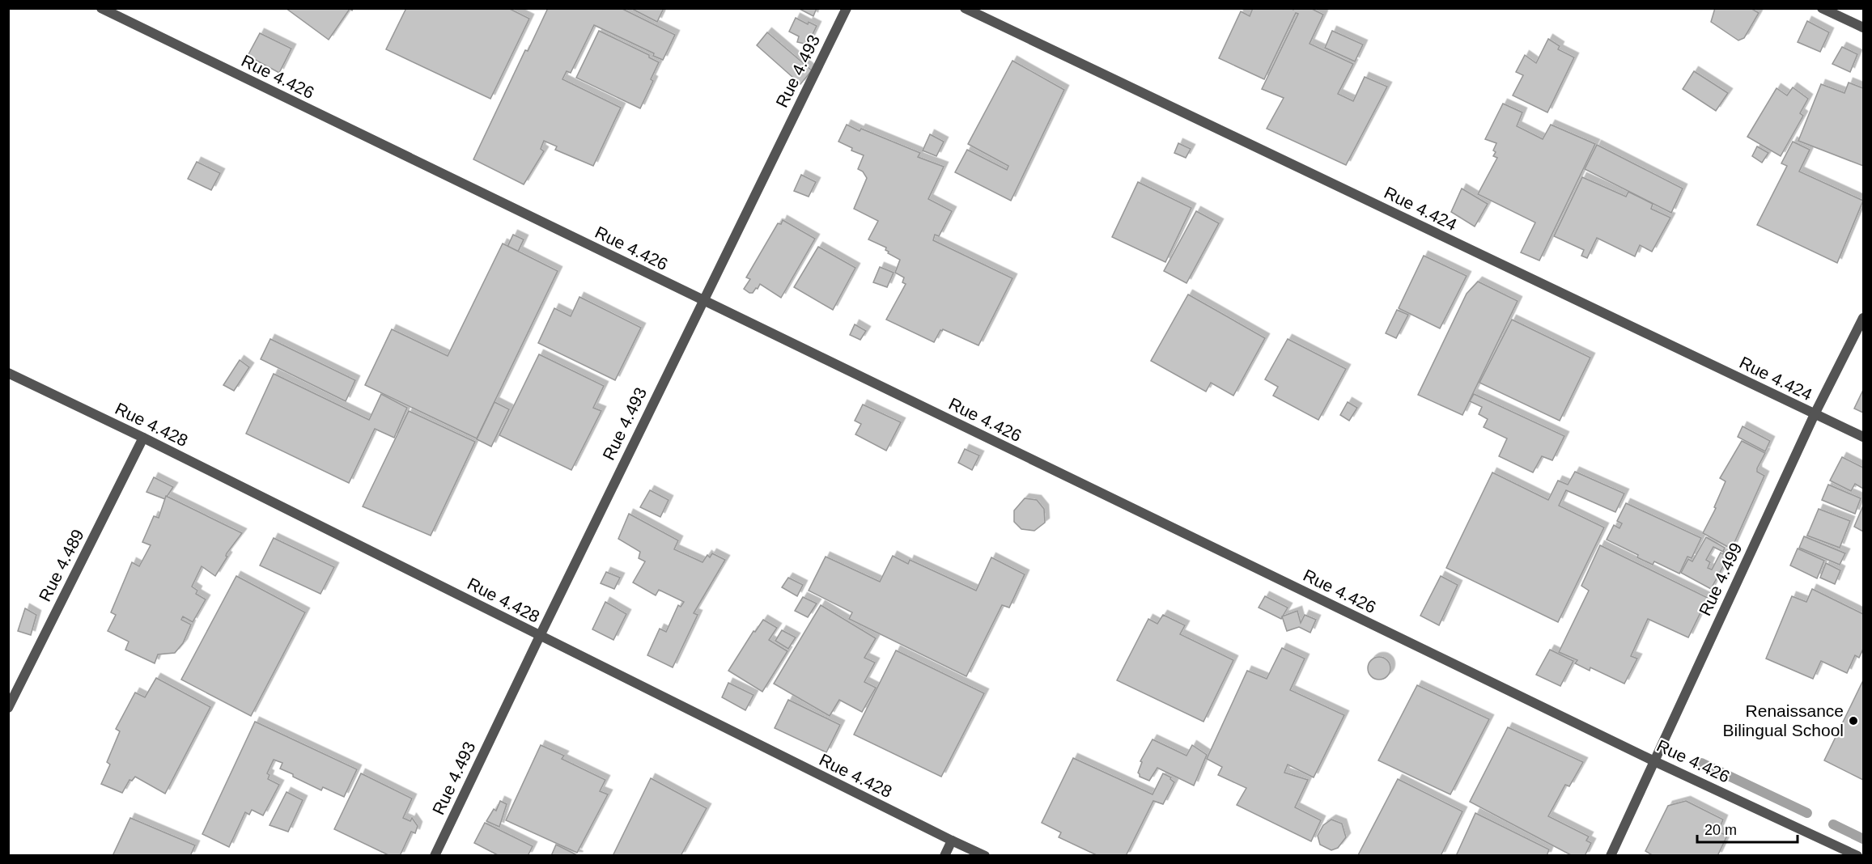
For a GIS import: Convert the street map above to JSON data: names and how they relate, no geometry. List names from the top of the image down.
{
  "streets": {
    "street": [
      "Rue 4.493",
      "Rue 4.426",
      "Rue 4.424",
      "Rue 4.428",
      "Rue 4.489",
      "Rue 4.499"
    ]
  },
  "crossings": [
    ["Rue 4.493", "Rue 4.426"],
    ["Rue 4.493", "Rue 4.428"],
    ["Rue 4.426", "Rue 4.499"],
    ["Rue 4.424", "Rue 4.499"],
    ["Rue 4.428", "Rue 4.489"]
  ],
  "places": ["Renaissance Bilingual School"],
  "scale_bar": "20 m"
}
